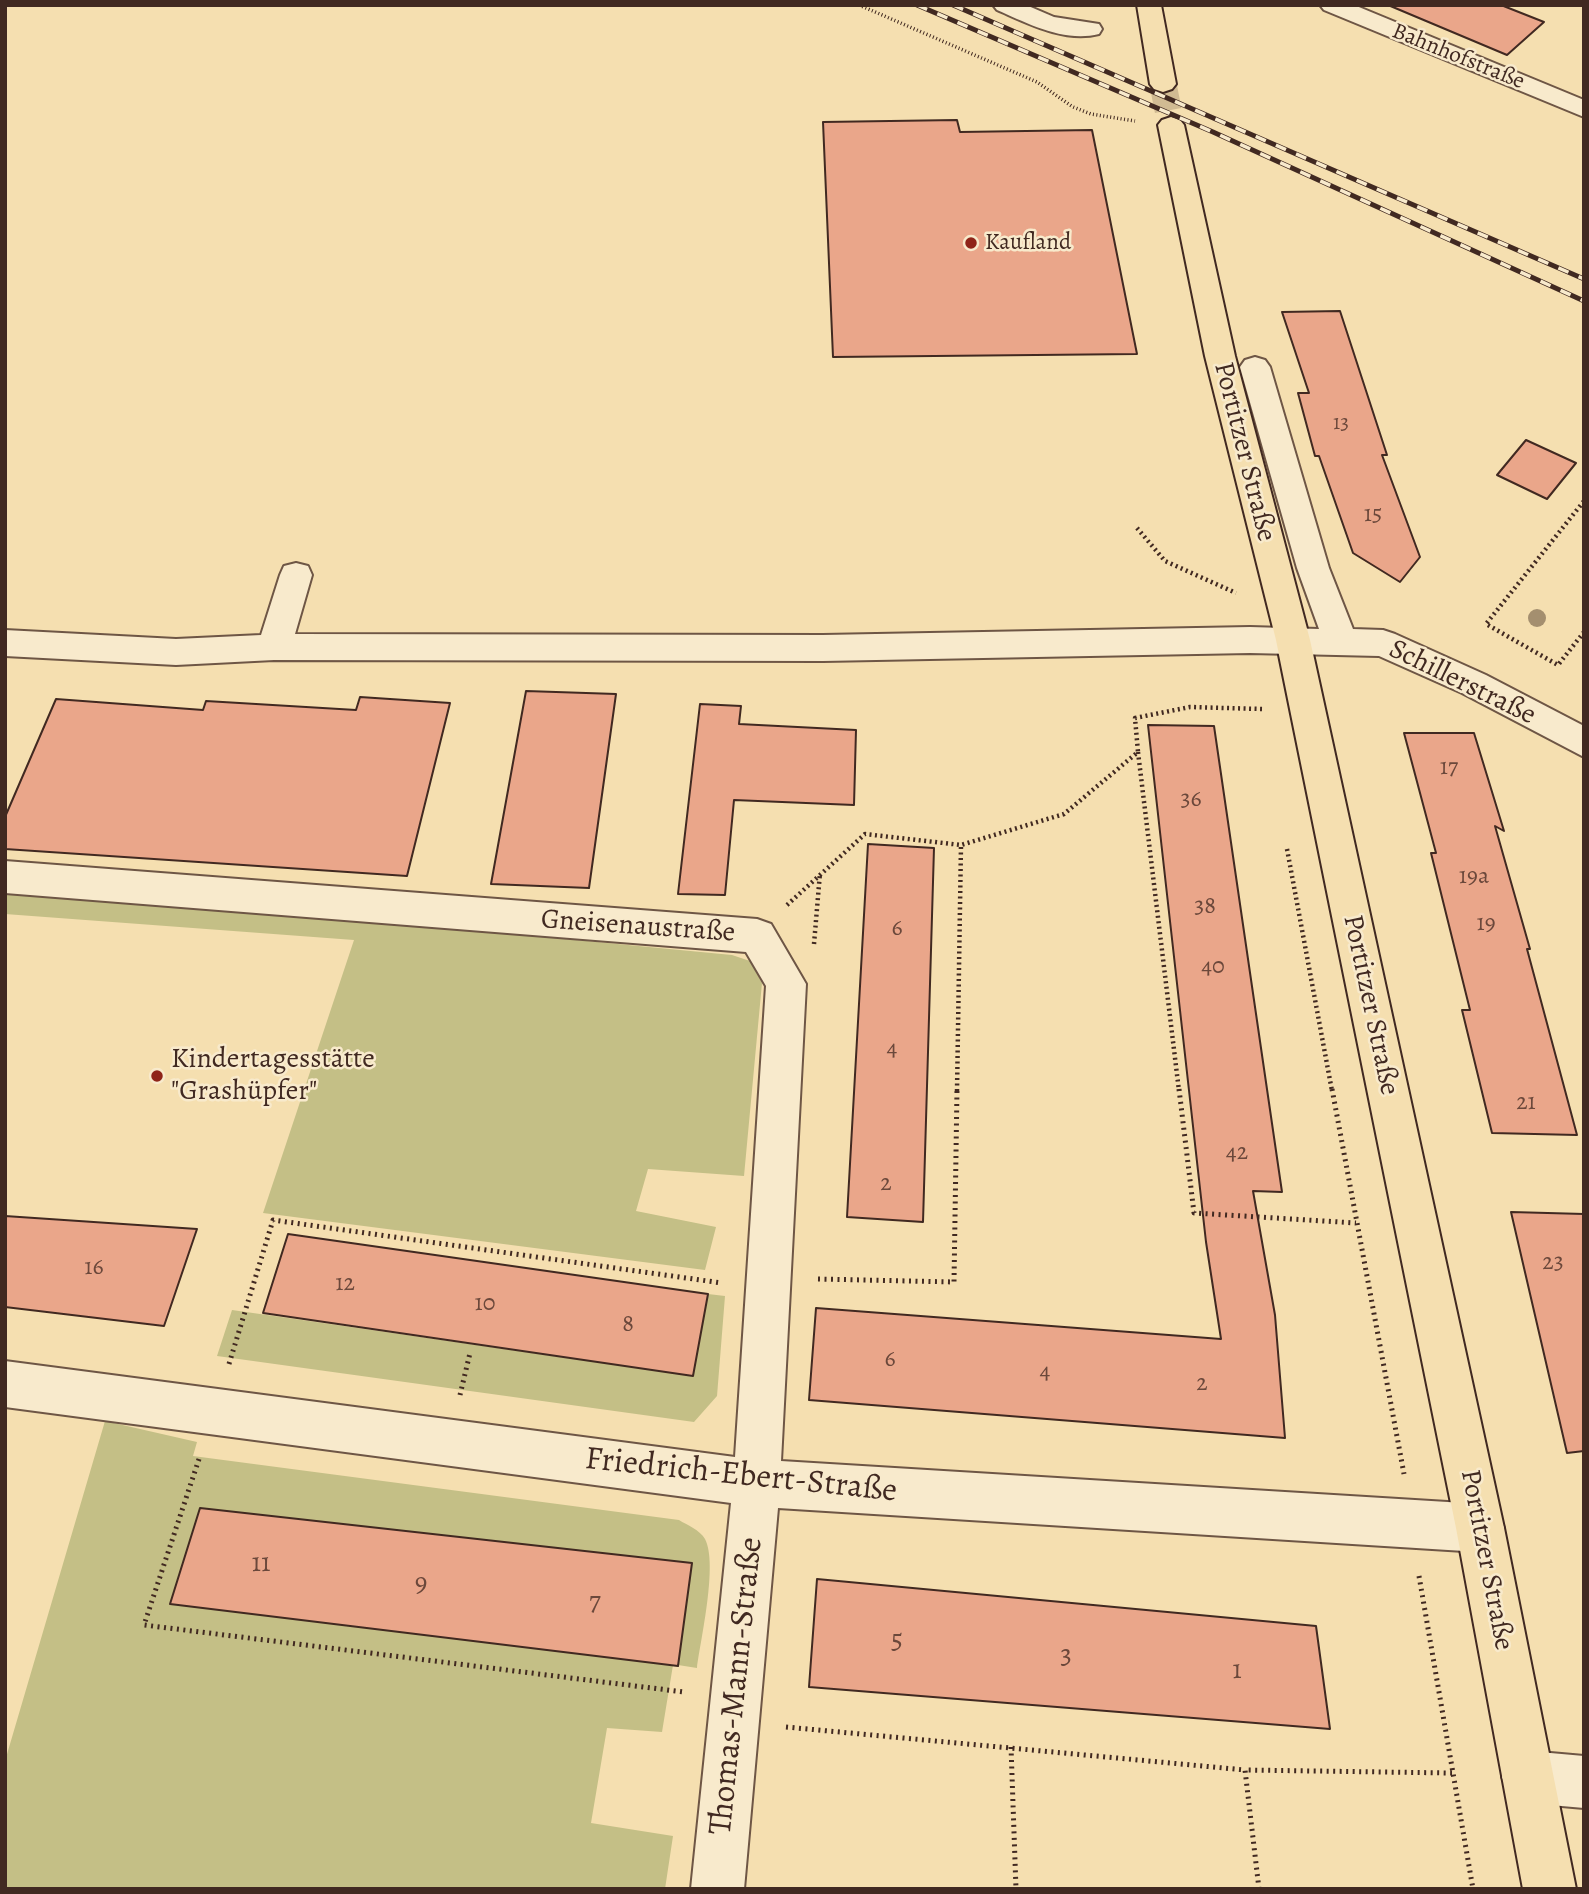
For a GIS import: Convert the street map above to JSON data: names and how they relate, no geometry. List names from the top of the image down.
{
  "streets": {
    "main road": ["Portitzer Straße"],
    "street": [
      "Bahnhofstraße",
      "Schillerstraße",
      "Gneisenaustraße",
      "Friedrich-Ebert-Straße",
      "Thomas-Mann-Straße"
    ]
  },
  "crossings": [
    ["Portitzer Straße", "Schillerstraße"],
    ["Portitzer Straße", "Friedrich-Ebert-Straße"],
    ["Gneisenaustraße", "Friedrich-Ebert-Straße"],
    ["Gneisenaustraße", "Thomas-Mann-Straße"],
    ["Friedrich-Ebert-Straße", "Thomas-Mann-Straße"]
  ],
  "places": ["Kaufland", "Kindertagesstätte \"Grashüpfer\""],
  "house_numbers": [
    "13",
    "15",
    "17",
    "36",
    "19a",
    "38",
    "19",
    "6",
    "40",
    "4",
    "21",
    "42",
    "2",
    "23",
    "16",
    "12",
    "10",
    "8",
    "6",
    "4",
    "2",
    "11",
    "9",
    "7",
    "5",
    "3",
    "1"
  ]
}
